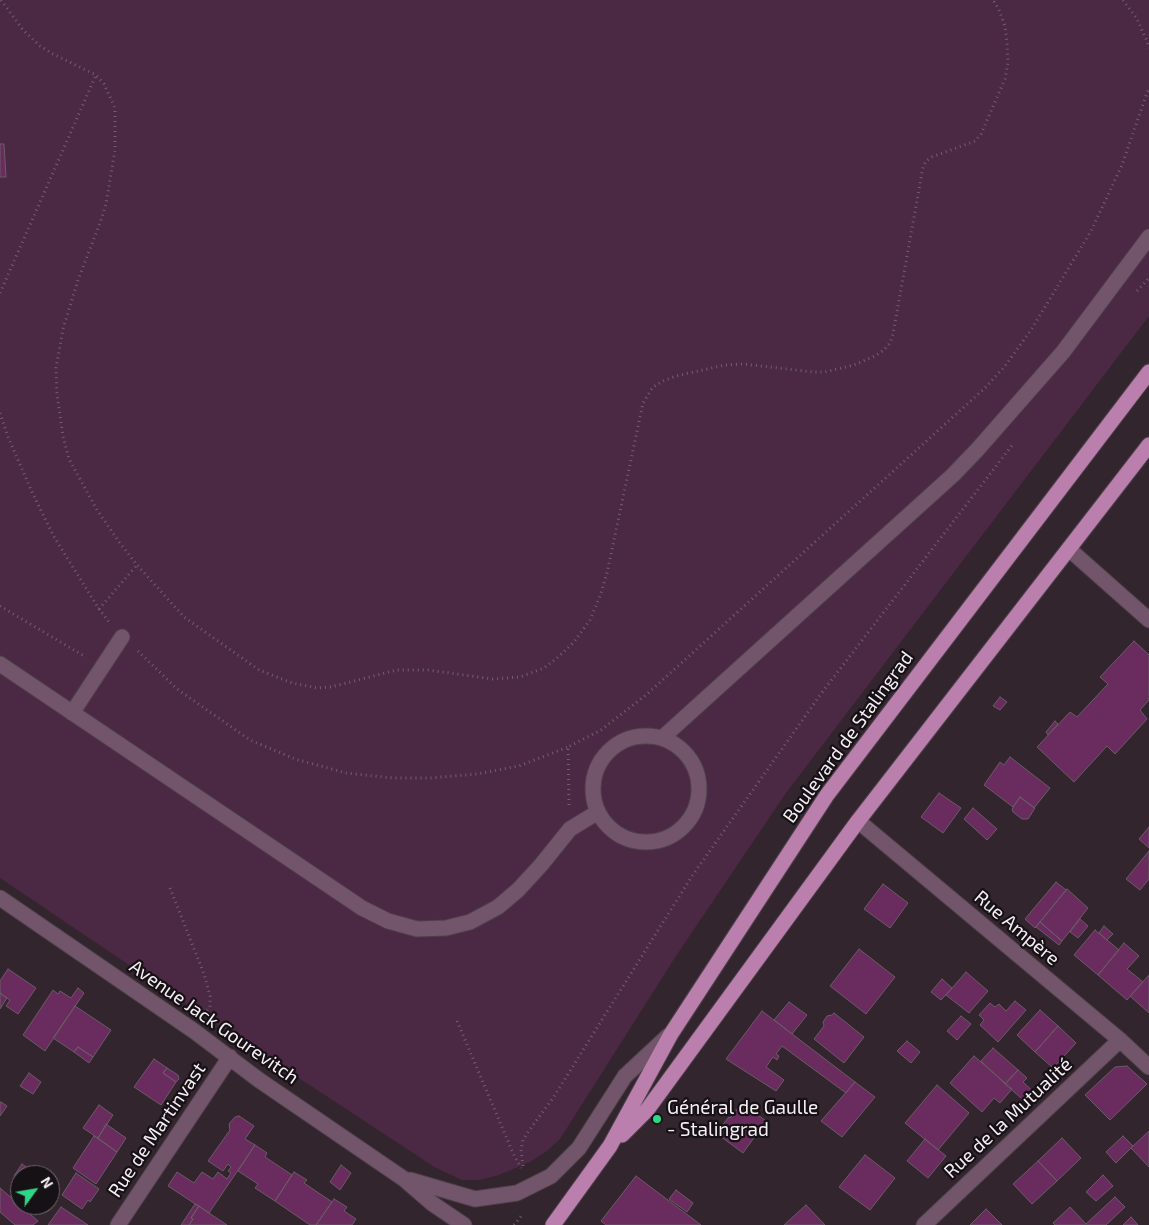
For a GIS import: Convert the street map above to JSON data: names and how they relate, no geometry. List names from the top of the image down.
{
  "streets": {
    "main road": ["Boulevard de Stalingrad"],
    "street": [
      "Rue Ampère",
      "Avenue Jack Gourevitch",
      "Rue de la Mutualité",
      "Rue de Martinvast"
    ]
  },
  "crossings": [
    ["Boulevard de Stalingrad", "Rue Ampère"],
    ["Boulevard de Stalingrad", "Avenue Jack Gourevitch"],
    ["Rue Ampère", "Rue de la Mutualité"],
    ["Avenue Jack Gourevitch", "Rue de Martinvast"]
  ],
  "places": ["Général de Gaulle - Stalingrad"],
  "north": "top right"
}
